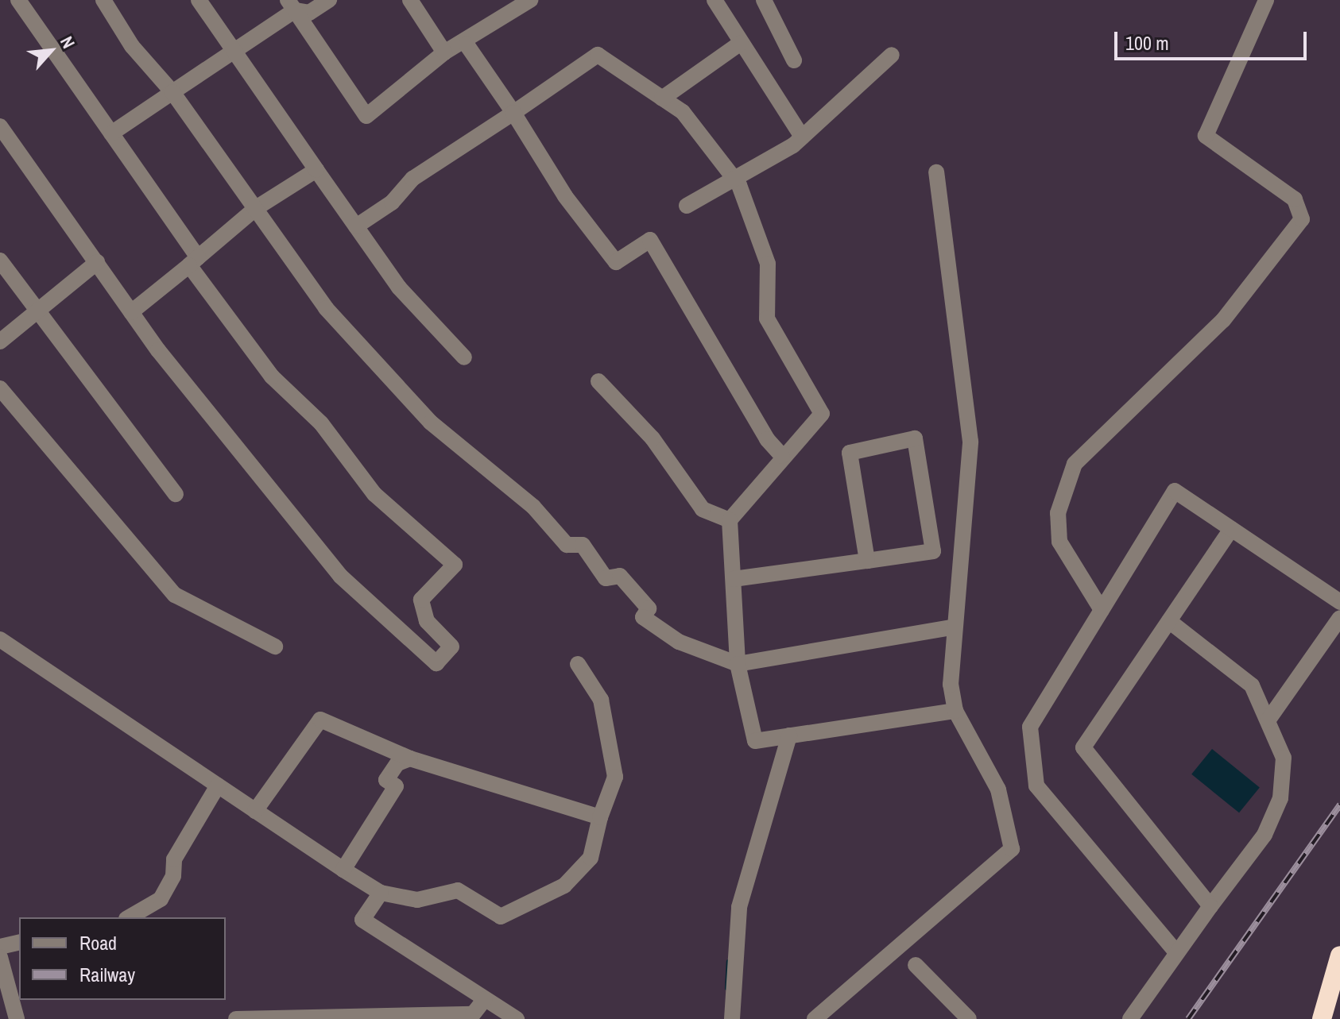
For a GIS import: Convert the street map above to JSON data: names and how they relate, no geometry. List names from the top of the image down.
{
  "legend": ["Road", "Railway"],
  "scale_bar": "100 m",
  "north": "top right"
}
